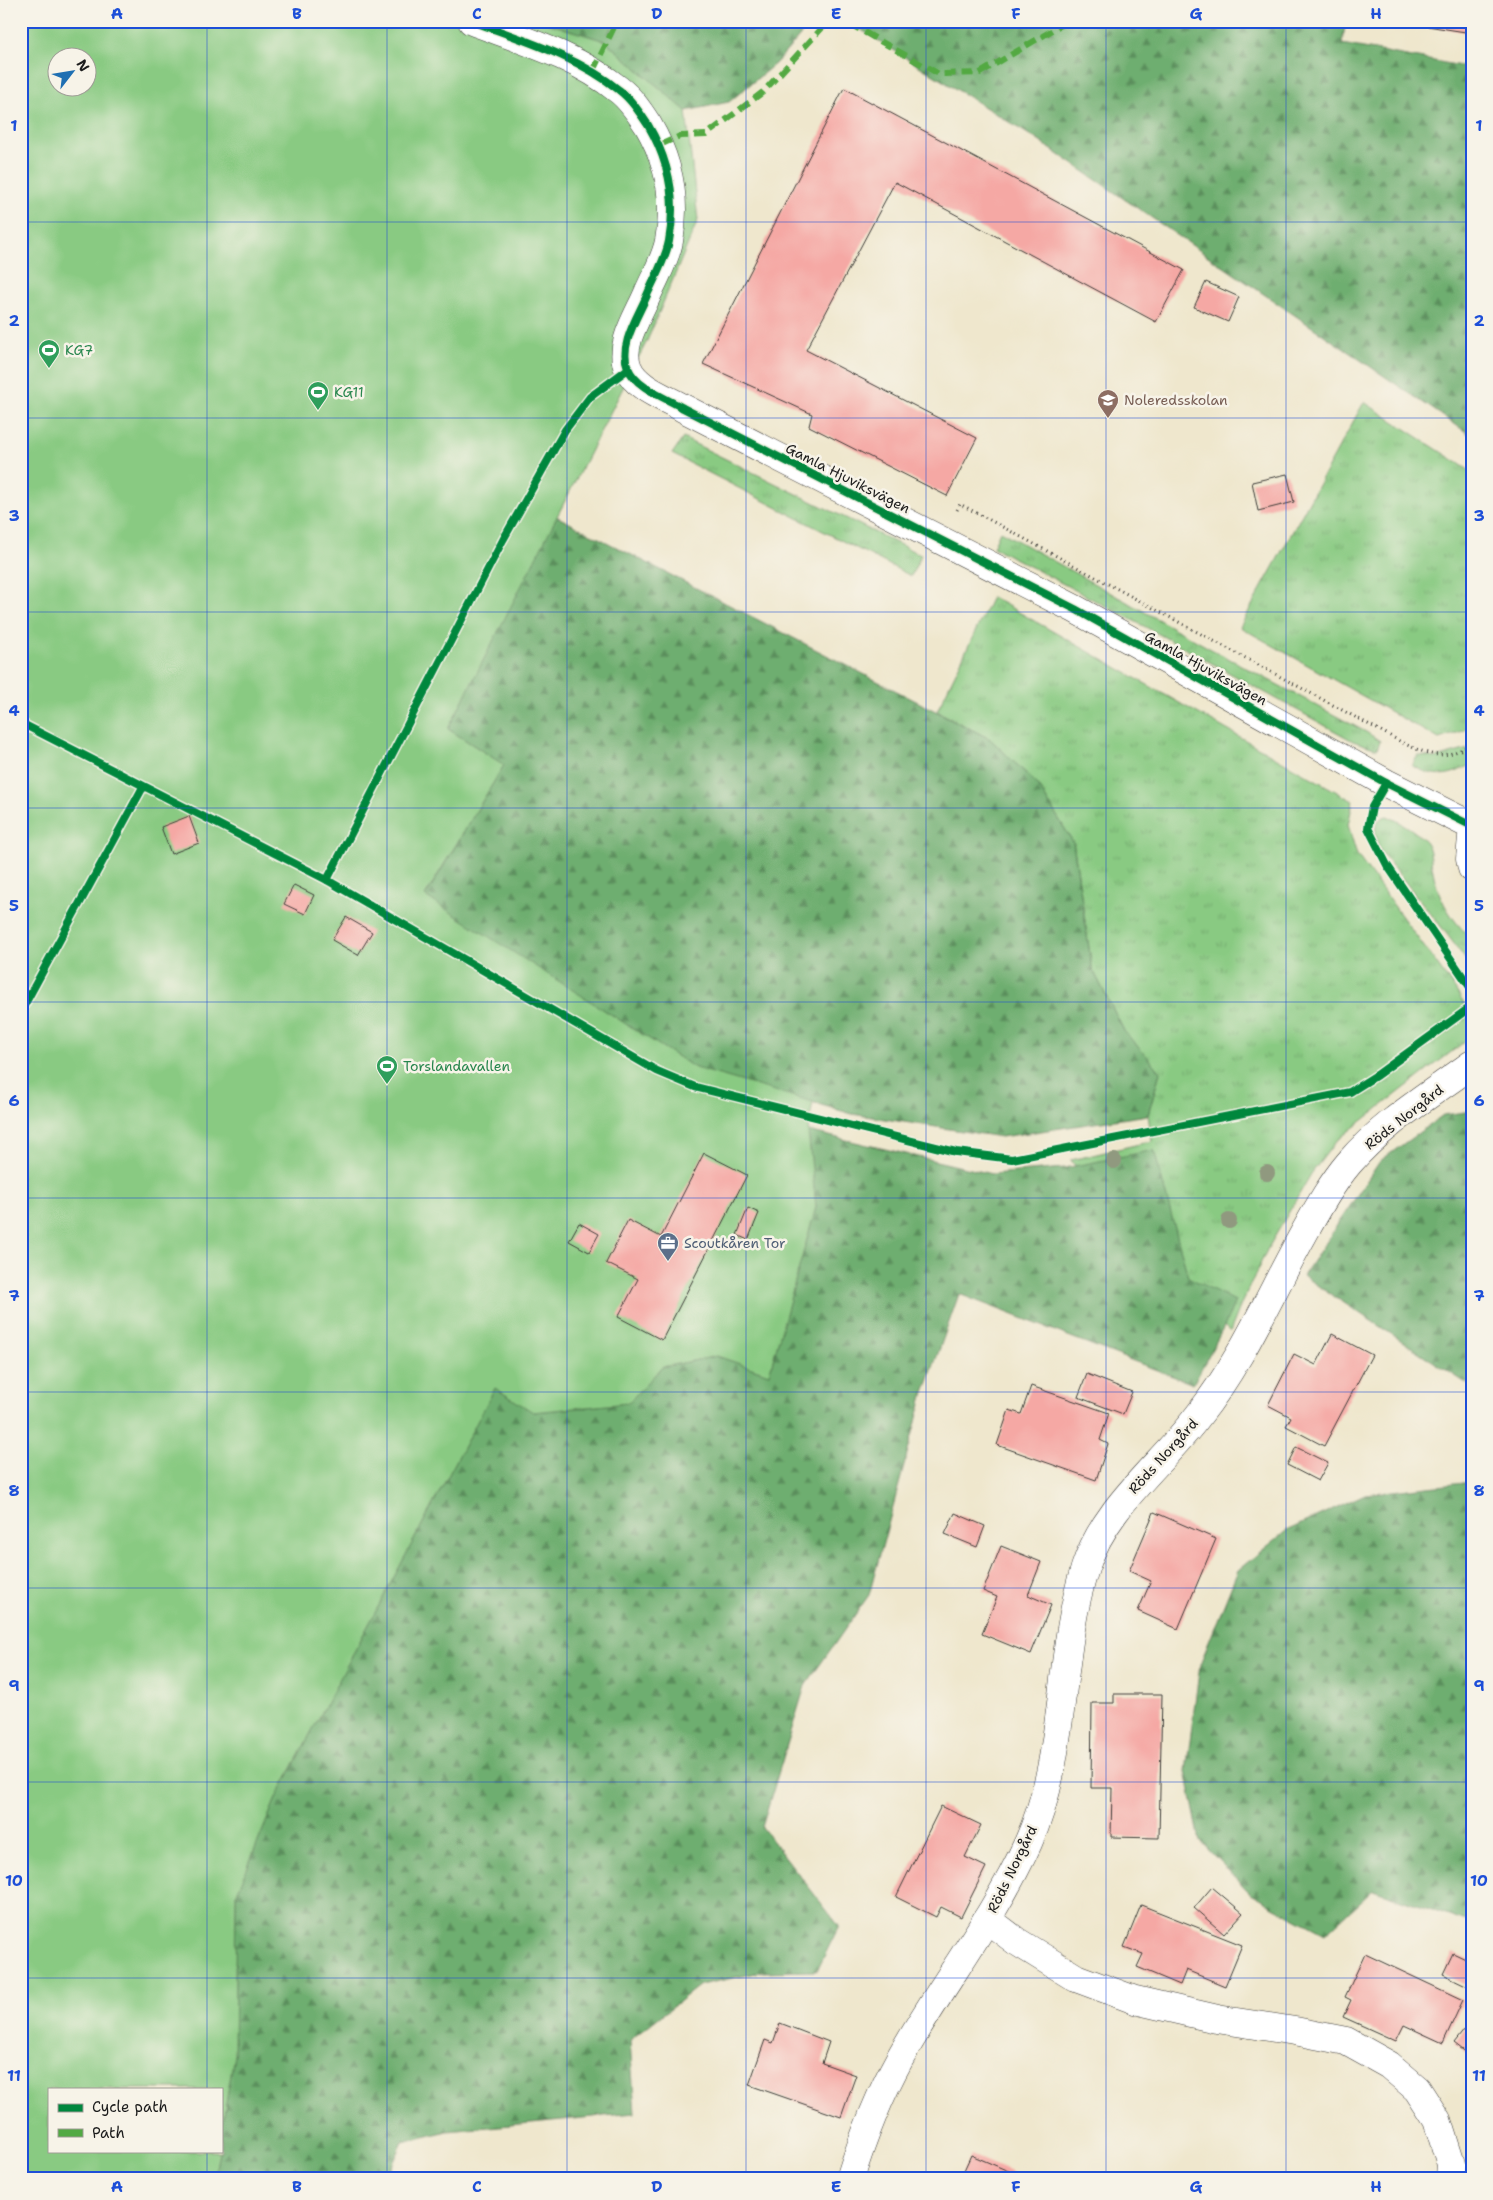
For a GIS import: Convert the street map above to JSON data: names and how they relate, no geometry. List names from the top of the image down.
{
  "streets": {
    "street": ["Gamla Hjuviksvägen", "Röds Norgård"]
  },
  "places": {
    "sports": ["KG7", "KG11", "Torslandavallen"],
    "school or university": ["Noleredsskolan"],
    "office": ["Scoutkåren Tor"]
  },
  "legend": ["Cycle path", "Path"],
  "north": "top right",
  "grid": {
    "columns": [
      "A",
      "B",
      "C",
      "D",
      "E",
      "F",
      "G",
      "H"
    ],
    "rows": [
      "1",
      "2",
      "3",
      "4",
      "5",
      "6",
      "7",
      "8",
      "9",
      "10",
      "11"
    ]
  }
}
